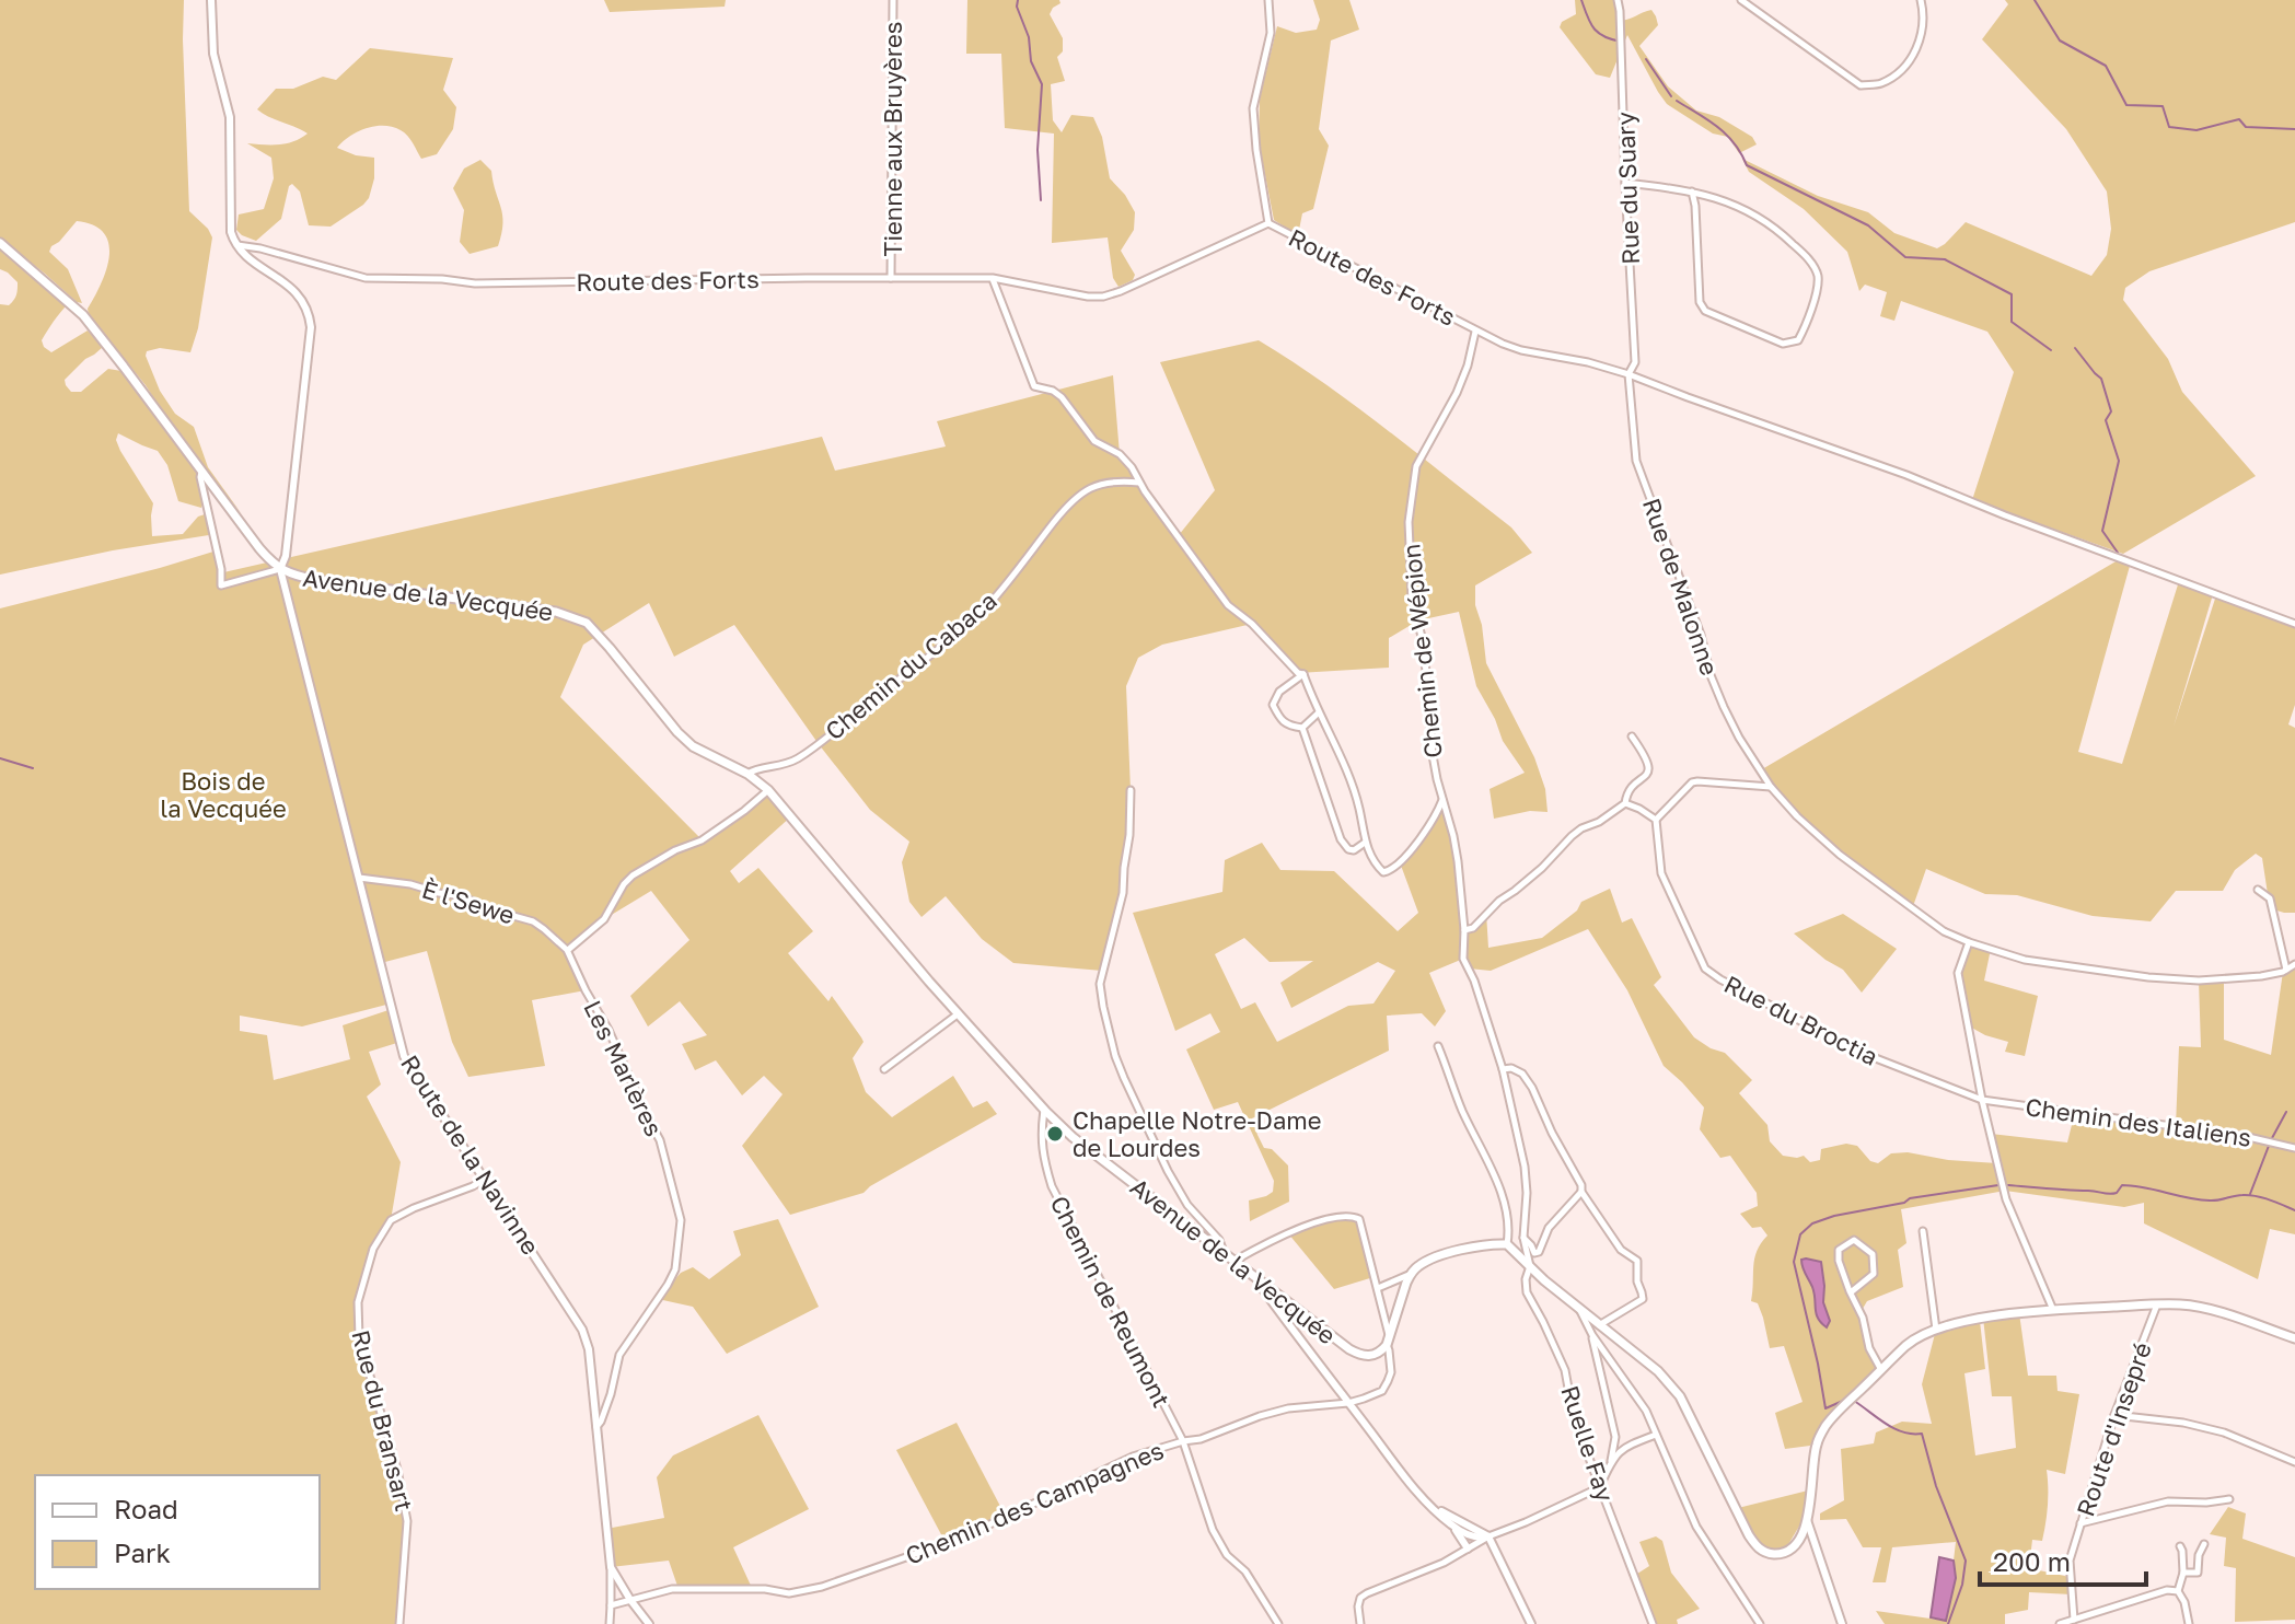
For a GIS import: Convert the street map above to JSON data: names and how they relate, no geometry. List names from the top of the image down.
{
  "streets": {
    "main road": ["Avenue de la Vecquée"],
    "street": [
      "Tienne aux Bruyères",
      "Rue du Suary",
      "Route des Forts",
      "Rue de Malonne",
      "Chemin de Wépion",
      "Chemin du Cabaca",
      "È l'Sewe",
      "Rue du Broctia",
      "Les Marlères",
      "Chemin des Italiens",
      "Route de la Navinne",
      "Chemin de Reumont",
      "Rue du Bransart",
      "Route d'Insepré",
      "Ruelle Fay",
      "Chemin des Campagnes"
    ]
  },
  "crossings": [
    ["Tienne aux Bruyères", "Route des Forts"],
    ["Rue du Suary", "Route des Forts"],
    ["Rue du Suary", "Rue de Malonne"],
    ["Route des Forts", "Rue de Malonne"],
    ["Route des Forts", "Chemin de Wépion"],
    ["Avenue de la Vecquée", "Chemin du Cabaca"],
    ["Avenue de la Vecquée", "Route de la Navinne"],
    ["Avenue de la Vecquée", "Chemin de Reumont"],
    ["È l'Sewe", "Les Marlères"],
    ["È l'Sewe", "Route de la Navinne"],
    ["Rue du Broctia", "Chemin des Italiens"],
    ["Les Marlères", "Route de la Navinne"],
    ["Route de la Navinne", "Rue du Bransart"],
    ["Route de la Navinne", "Chemin des Campagnes"],
    ["Chemin de Reumont", "Chemin des Campagnes"]
  ],
  "parks": ["Bois de la Vecquée"],
  "places": ["Chapelle Notre-Dame de Lourdes"],
  "legend": ["Road", "Park"],
  "scale_bar": "200 m"
}
